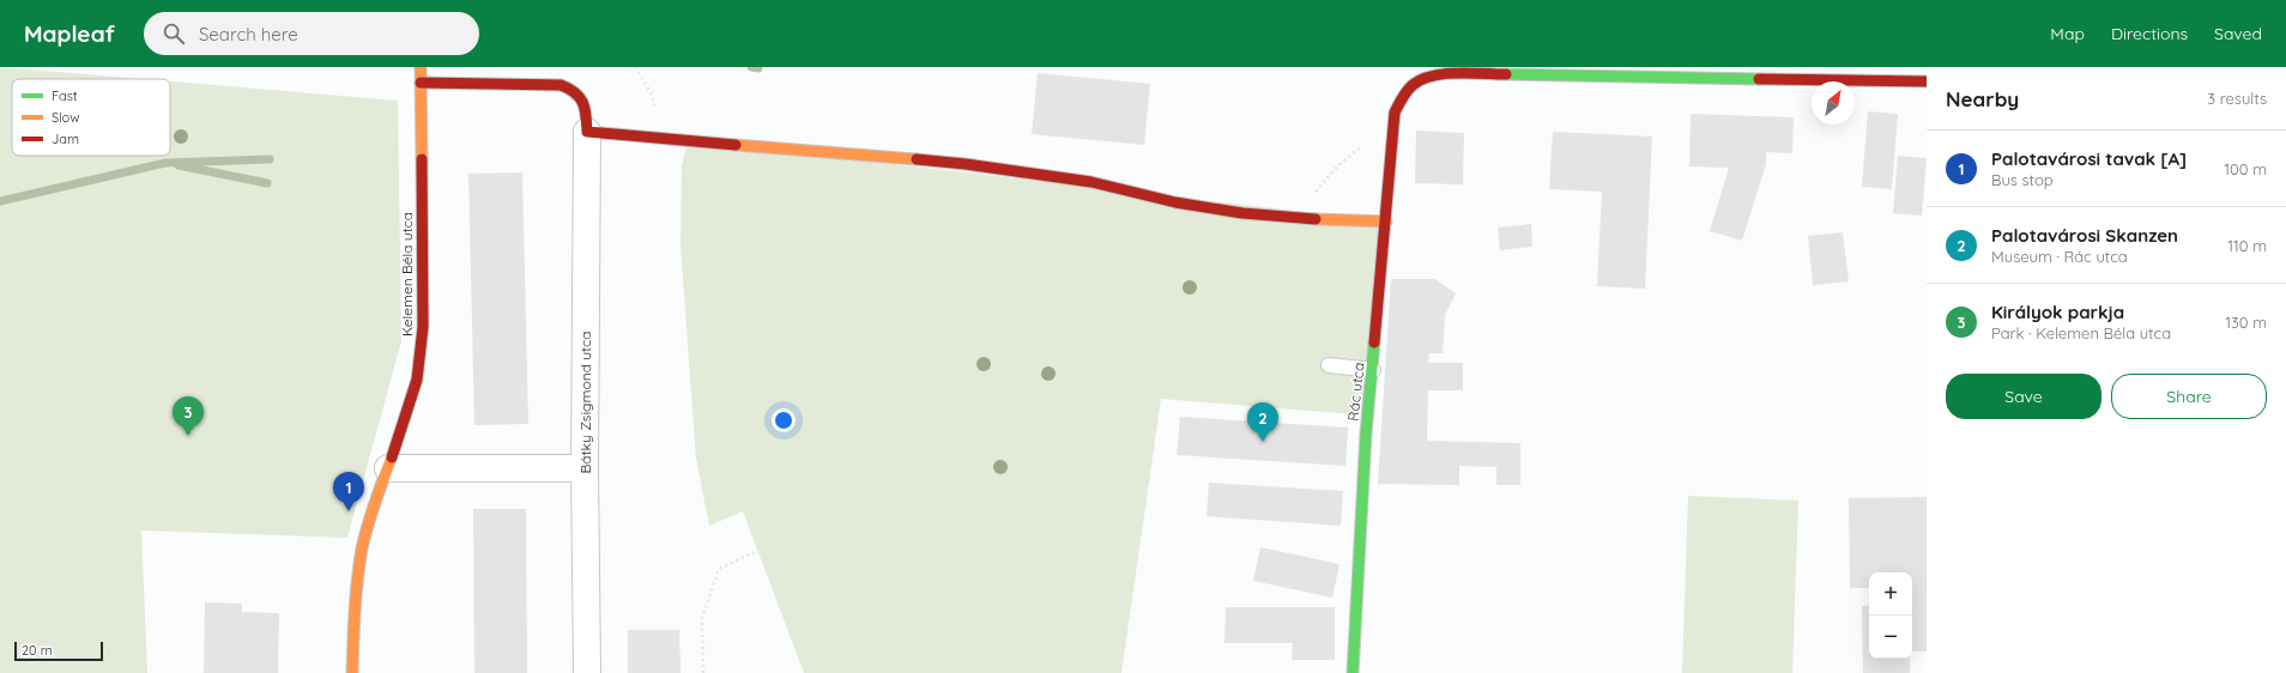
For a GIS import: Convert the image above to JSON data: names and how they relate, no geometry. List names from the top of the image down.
{
  "streets": {
    "street": ["Kelemen Béla utca", "Rác utca", "Bátky Zsigmond utca"]
  },
  "legend": ["Fast", "Slow", "Jam"],
  "scale_bar": "20 m",
  "north": "top right",
  "page": {
    "header": "Mapleaf",
    "search": "Search here",
    "nav": ["Map", "Directions", "Saved"],
    "heading": ["Nearby", "3 results"],
    "list": [
      {
        "mark": "1",
        "name": "Palotavárosi tavak [A]",
        "note": "Bus stop",
        "value": "100 m"
      },
      {
        "mark": "2",
        "name": "Palotavárosi Skanzen",
        "note": "Museum · Rác utca",
        "value": "110 m"
      },
      {
        "mark": "3",
        "name": "Királyok parkja",
        "note": "Park · Kelemen Béla utca",
        "value": "130 m"
      }
    ],
    "buttons": ["Save", "Share"],
    "pins": ["3", "2", "1"],
    "map_buttons": ["+", "−"],
    "scale": "20 m"
  }
}
